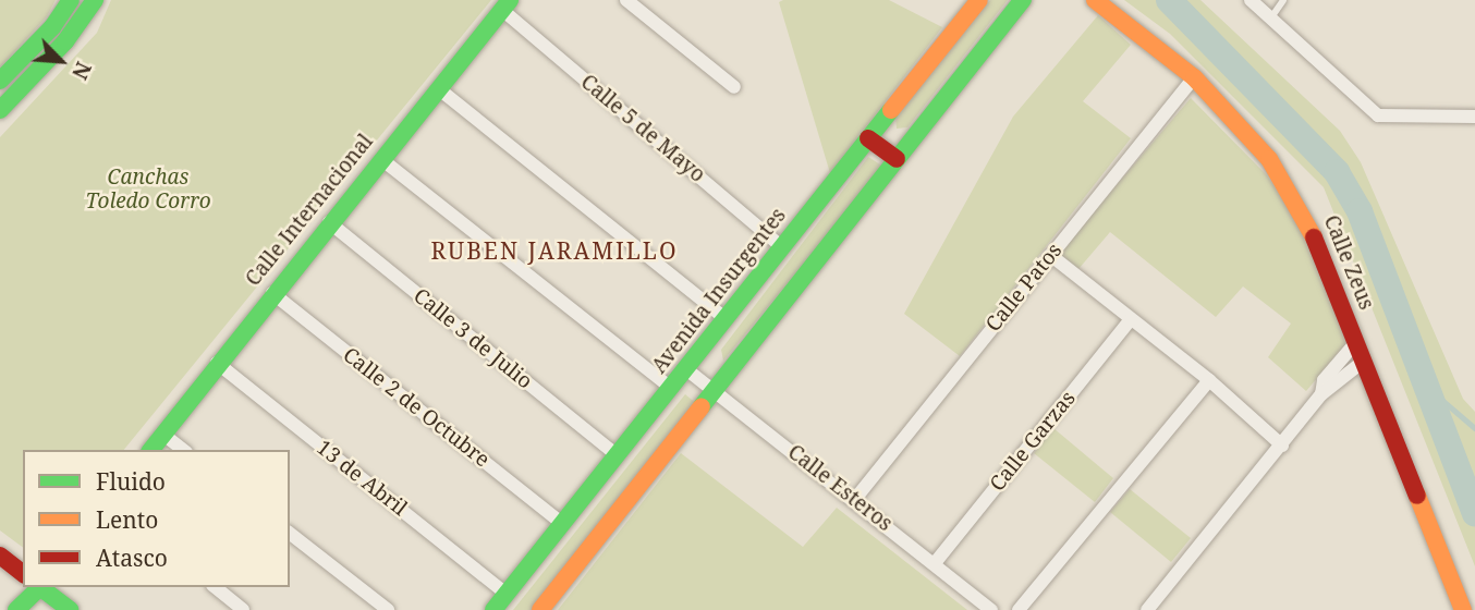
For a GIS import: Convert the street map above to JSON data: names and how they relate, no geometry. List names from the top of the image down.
{
  "streets": {
    "main road": ["Calle Internacional", "Calle Zeus", "Avenida Insurgentes"],
    "street": [
      "Calle 5 de Mayo",
      "Calle Patos",
      "Calle 3 de Julio",
      "Calle 2 de Octubre",
      "Calle Garzas",
      "13 de Abril",
      "Calle Esteros"
    ]
  },
  "crossings": [
    ["Calle 5 de Mayo", "Calle Internacional"],
    ["Calle 5 de Mayo", "Avenida Insurgentes"],
    ["Calle Internacional", "Calle 3 de Julio"],
    ["Calle Internacional", "Calle 2 de Octubre"],
    ["Calle Internacional", "13 de Abril"],
    ["Calle Zeus", "Calle Patos"],
    ["Calle Patos", "Calle Esteros"],
    ["Avenida Insurgentes", "Calle 3 de Julio"],
    ["Avenida Insurgentes", "Calle 2 de Octubre"],
    ["Avenida Insurgentes", "13 de Abril"],
    ["Avenida Insurgentes", "Calle Esteros"],
    ["Calle Garzas", "Calle Esteros"]
  ],
  "districts": ["RUBEN JARAMILLO"],
  "parks": ["Canchas Toledo Corro"],
  "legend": ["Fluido", "Lento", "Atasco"],
  "north": "bottom right"
}
